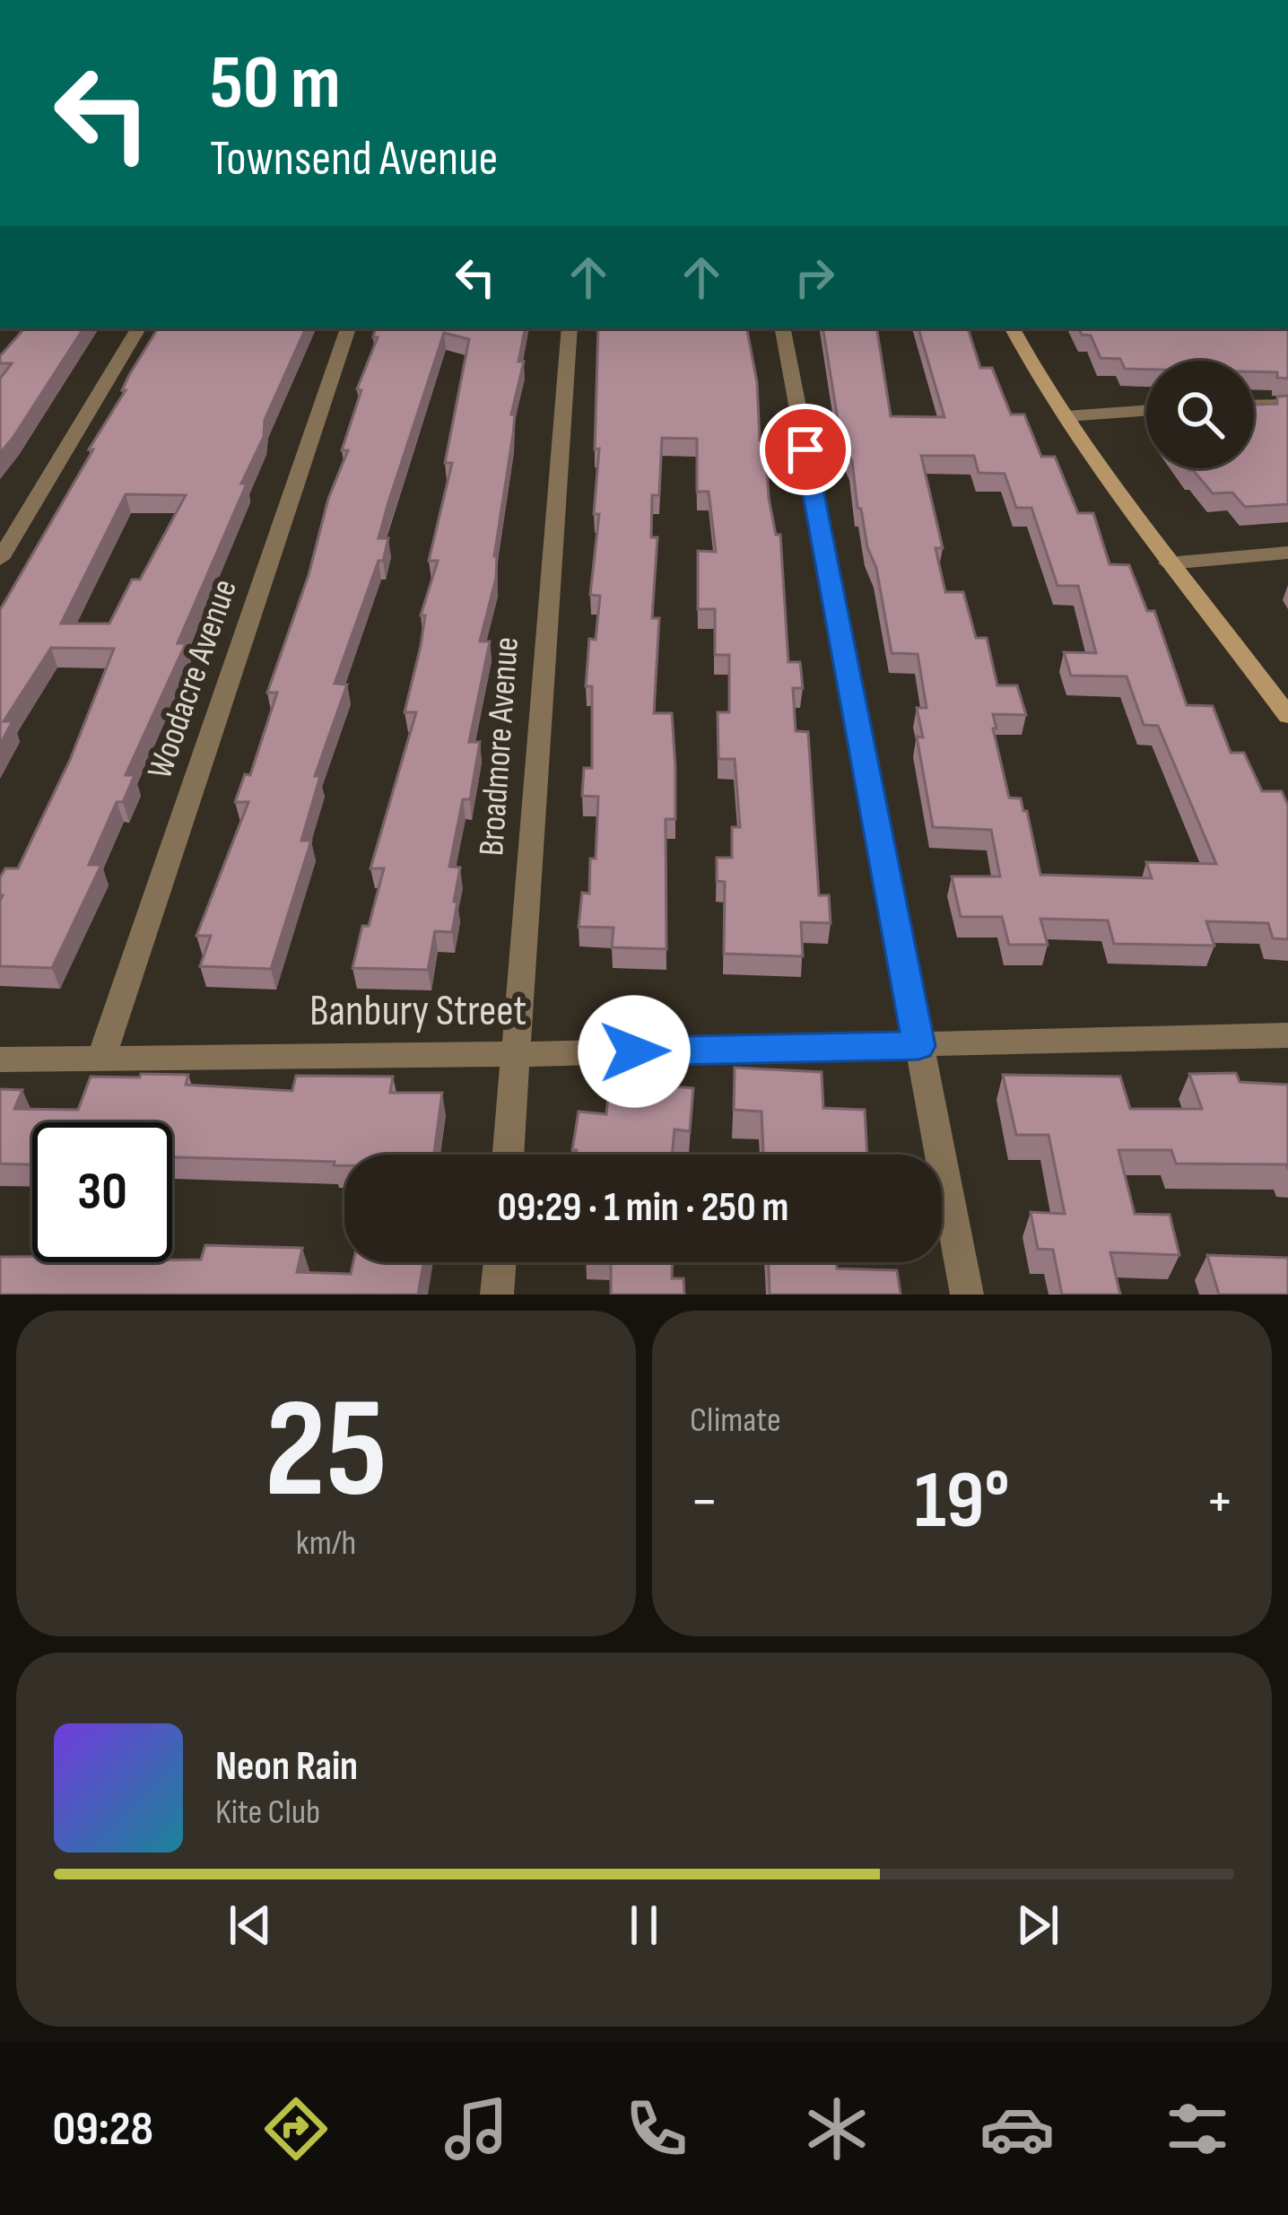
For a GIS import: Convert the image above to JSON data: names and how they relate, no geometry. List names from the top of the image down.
{
  "streets": {
    "street": ["Woodacre Avenue", "Broadmore Avenue", "Banbury Street"]
  },
  "crossings": [
    ["Woodacre Avenue", "Banbury Street"],
    ["Broadmore Avenue", "Banbury Street"]
  ],
  "page": {
    "turn": ["50 m", "Townsend Avenue"],
    "limit": "30",
    "trip": "09:29 · 1 min · 250 m",
    "tile": [
      ["25", "km/h"],
      "Climate"
    ],
    "heat": ["−", "19°", "+"],
    "song": ["Neon Rain", "Kite Club"],
    "tabs": "09:28"
  }
}
